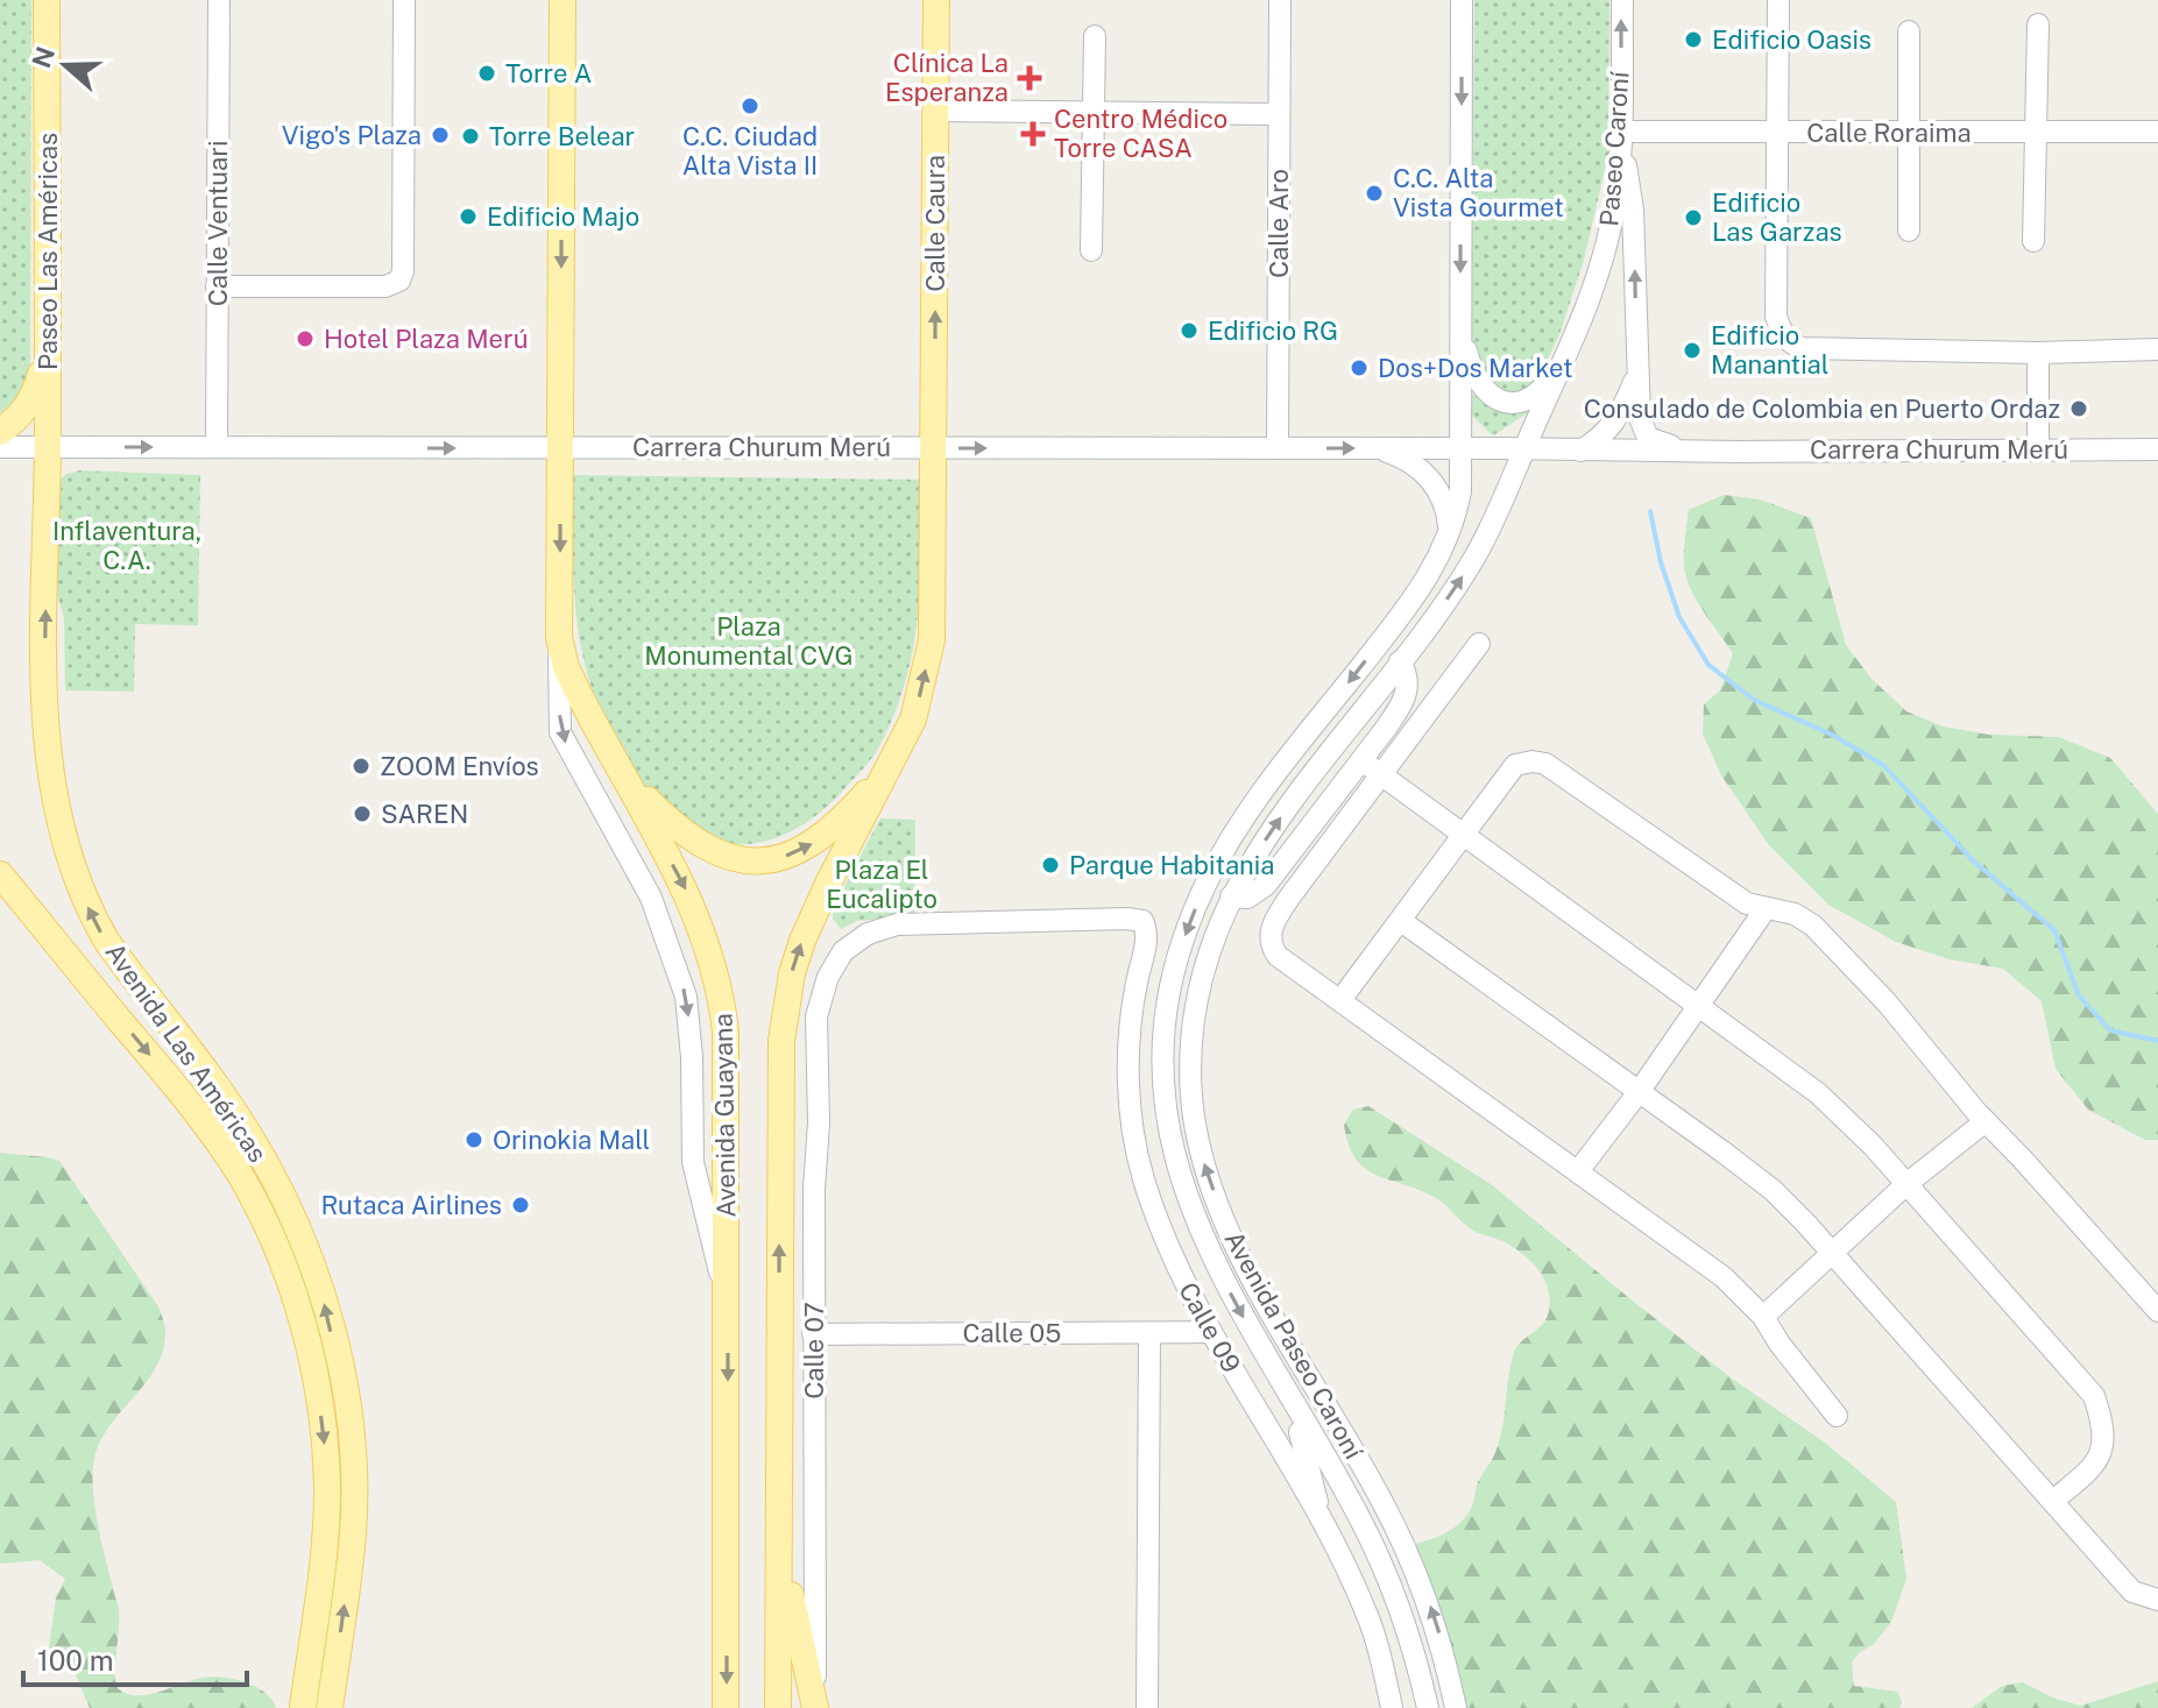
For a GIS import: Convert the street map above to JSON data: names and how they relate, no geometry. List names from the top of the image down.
{
  "streets": {
    "main road": [
      "Calle Caura",
      "Paseo Las Américas",
      "Avenida Las Américas",
      "Avenida Guayana"
    ],
    "street": [
      "Calle Roraima",
      "Paseo Caroní",
      "Calle Ventuari",
      "Calle Aro",
      "Carrera Churum Merú",
      "Calle 09",
      "Calle 05",
      "Avenida Paseo Caroní",
      "Calle 07"
    ]
  },
  "crossings": [
    ["Calle Roraima", "Paseo Caroní"],
    ["Paseo Caroní", "Carrera Churum Merú"],
    ["Paseo Caroní", "Avenida Paseo Caroní"],
    ["Calle Ventuari", "Carrera Churum Merú"],
    ["Calle Caura", "Carrera Churum Merú"],
    ["Calle Caura", "Avenida Guayana"],
    ["Calle Aro", "Carrera Churum Merú"],
    ["Paseo Las Américas", "Carrera Churum Merú"],
    ["Paseo Las Américas", "Avenida Las Américas"],
    ["Carrera Churum Merú", "Avenida Las Américas"],
    ["Carrera Churum Merú", "Avenida Guayana"],
    ["Carrera Churum Merú", "Avenida Paseo Caroní"],
    ["Calle 09", "Calle 05"],
    ["Calle 09", "Calle 07"],
    ["Calle 05", "Calle 07"]
  ],
  "one_way": ["Calle Caura", "Carrera Churum Merú"],
  "parks": ["Inflaventura, C.A.", "Plaza Monumental CVG", "Plaza El Eucalipto"],
  "places": {
    "other": [
      "Edificio Oasis",
      "Torre A",
      "C.C. Ciudad Alta Vista II",
      "Vigo's Plaza",
      "Torre Belear",
      "C.C. Alta Vista Gourmet",
      "Edificio Majo",
      "Edificio Las Garzas",
      "Edificio RG",
      "Hotel Plaza Merú",
      "Edificio Manantial",
      "Dos+Dos Market",
      "Consulado de Colombia en Puerto Ordaz",
      "ZOOM Envíos",
      "SAREN",
      "Parque Habitania",
      "Orinokia Mall",
      "Rutaca Airlines"
    ],
    "health": ["Clínica La Esperanza", "Centro Médico Torre CASA"]
  },
  "scale_bar": "100 m",
  "north": "left"
}
